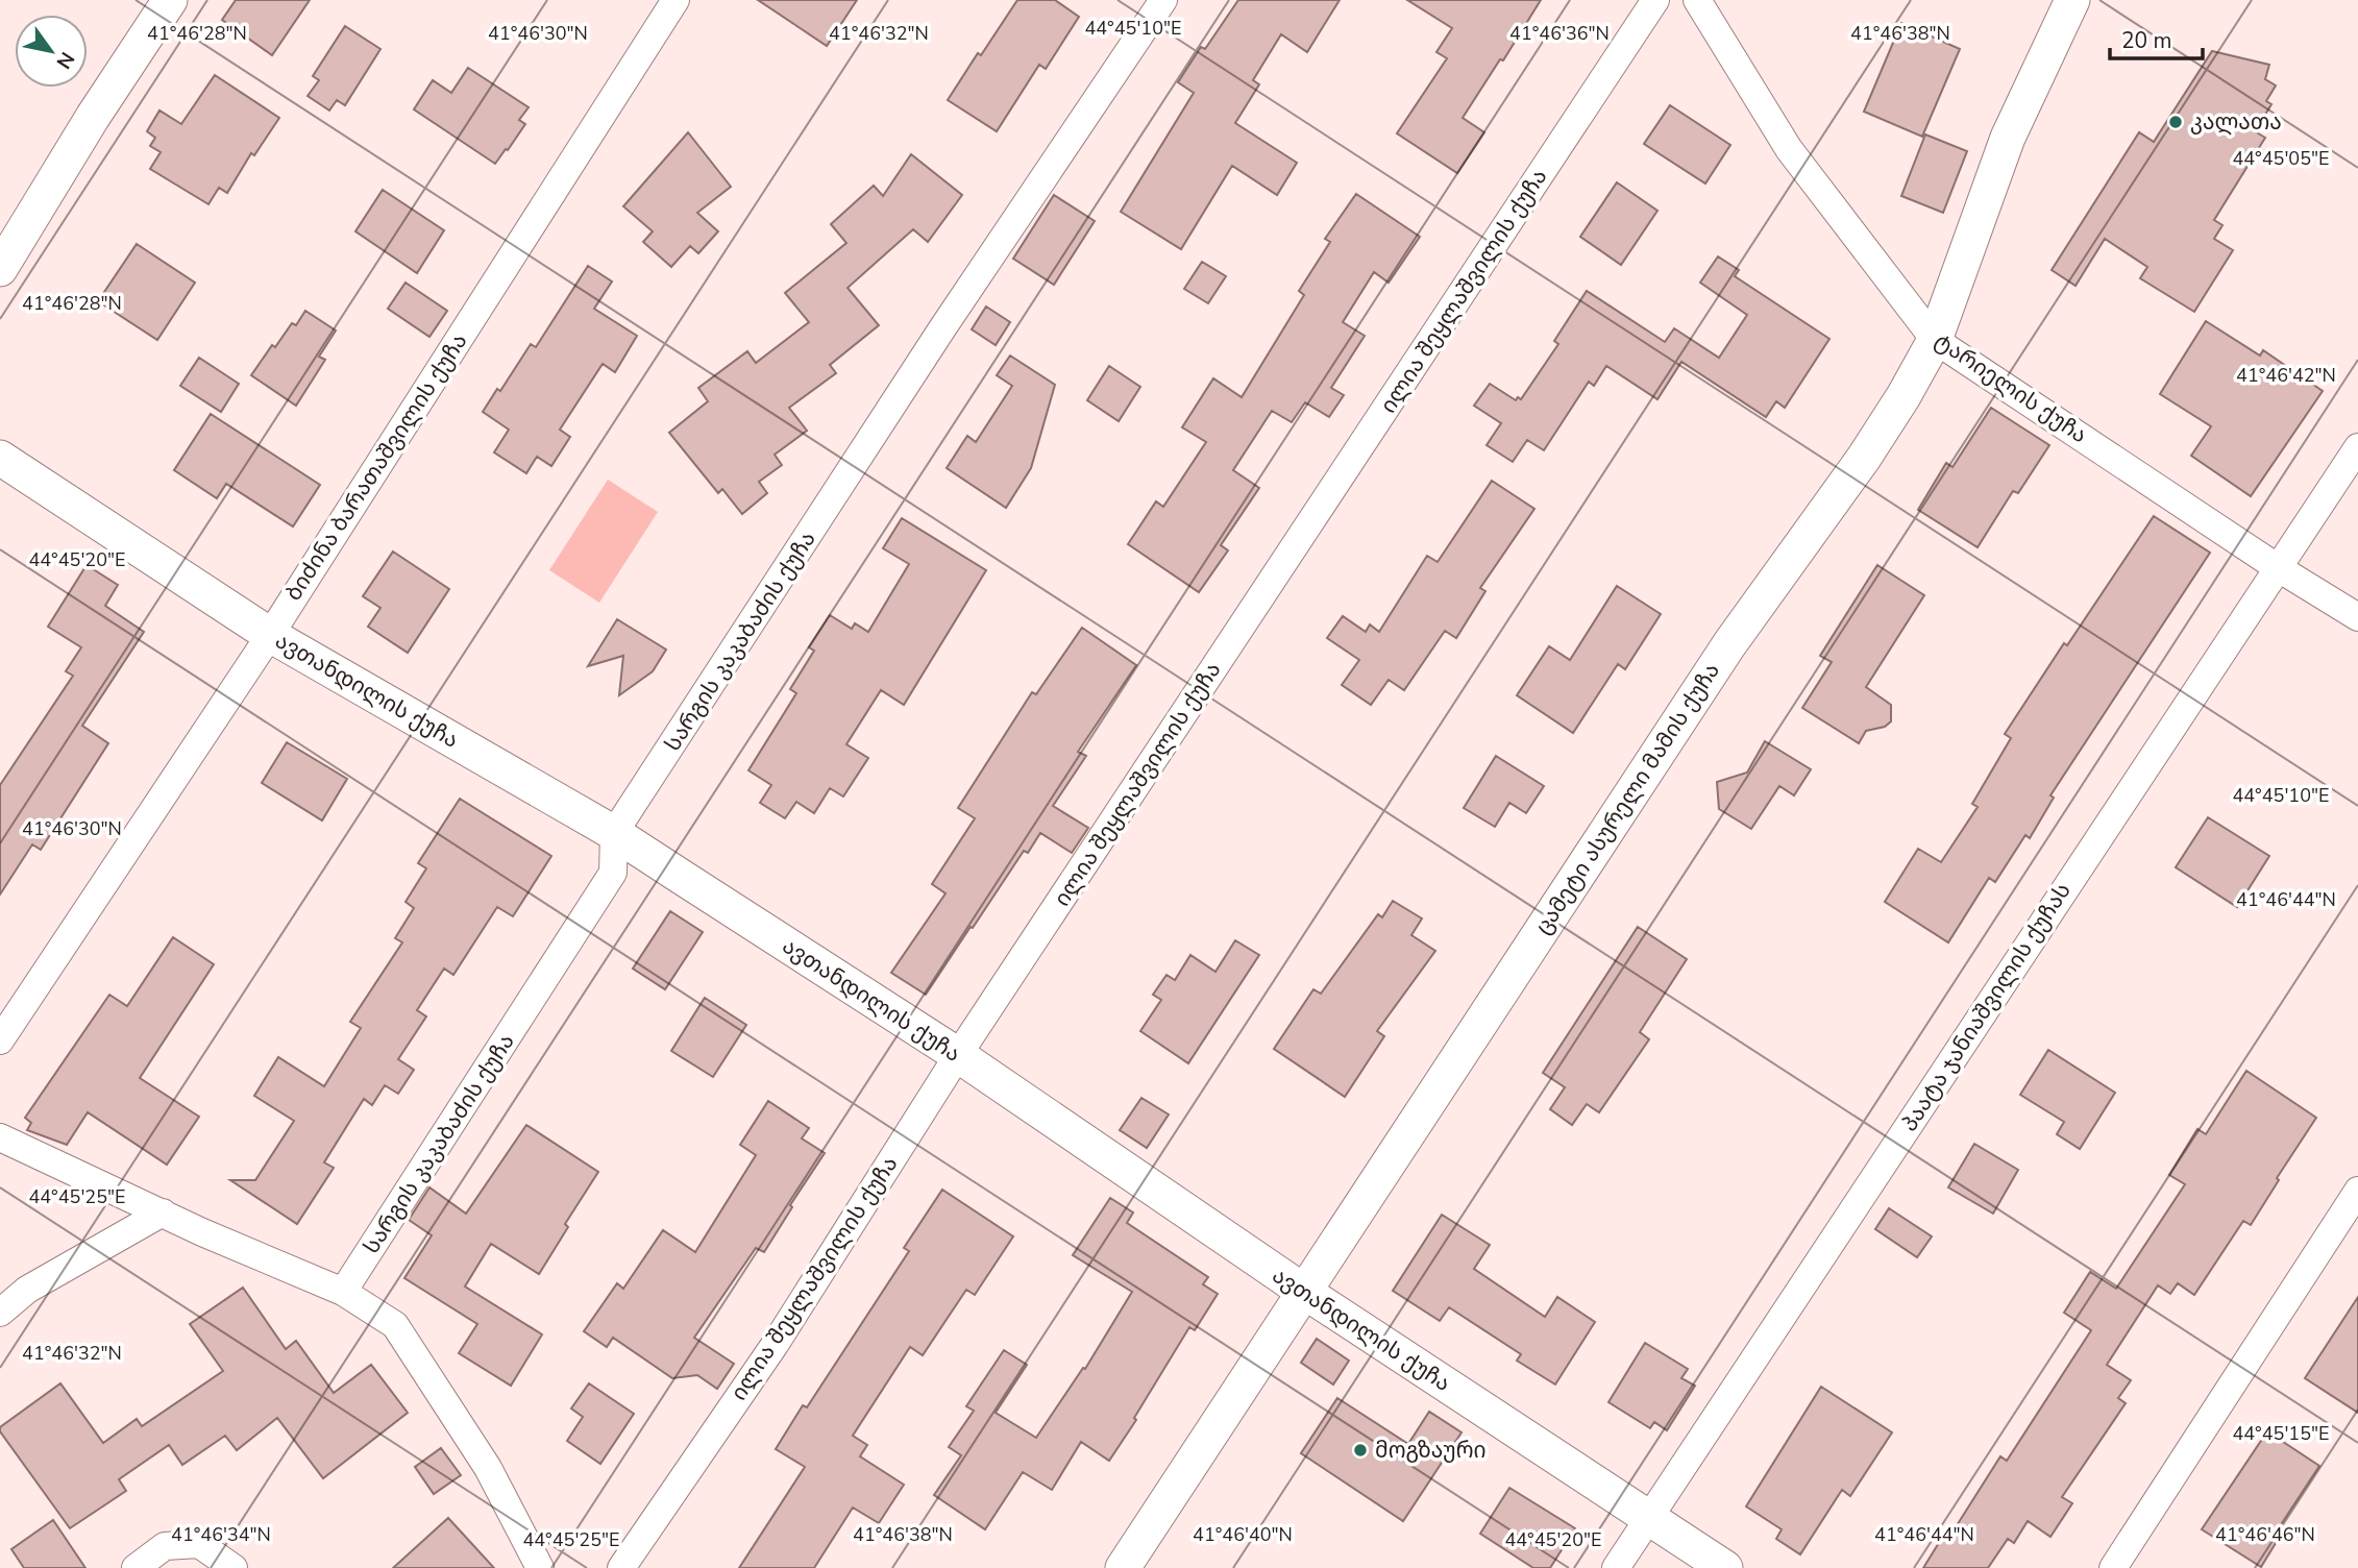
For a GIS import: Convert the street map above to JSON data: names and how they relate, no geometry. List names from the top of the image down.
{
  "streets": {
    "street": [
      "ილია შეყლაშვილის ქუჩა",
      "ტარიელის ქუჩა",
      "ბიძინა ბარათაშვილის ქუჩა",
      "სარგის კაკაბაძის ქუჩა",
      "ავთანდილის ქუჩა",
      "ცამეტი ასურელი მამის ქუჩა",
      "პაატა ჯანიაშვილის ქუჩას"
    ]
  },
  "crossings": [
    ["ილია შეყლაშვილის ქუჩა", "ავთანდილის ქუჩა"],
    ["ტარიელის ქუჩა", "ცამეტი ასურელი მამის ქუჩა"],
    ["ტარიელის ქუჩა", "პაატა ჯანიაშვილის ქუჩას"],
    ["ბიძინა ბარათაშვილის ქუჩა", "ავთანდილის ქუჩა"],
    ["სარგის კაკაბაძის ქუჩა", "ავთანდილის ქუჩა"],
    ["ავთანდილის ქუჩა", "ცამეტი ასურელი მამის ქუჩა"],
    ["ავთანდილის ქუჩა", "პაატა ჯანიაშვილის ქუჩას"]
  ],
  "places": ["კალათა", "მოგზაური"],
  "scale_bar": "20 m",
  "north": "bottom right",
  "coordinates": [
    "44°45'10\"E",
    "41°46'28\"N",
    "41°46'30\"N",
    "41°46'32\"N",
    "41°46'36\"N",
    "41°46'38\"N",
    "44°45'05\"E",
    "41°46'42\"N",
    "44°45'20\"E",
    "41°46'44\"N",
    "44°45'25\"E",
    "44°45'15\"E",
    "41°46'34\"N",
    "41°46'40\"N",
    "41°46'46\"N"
  ]
}
